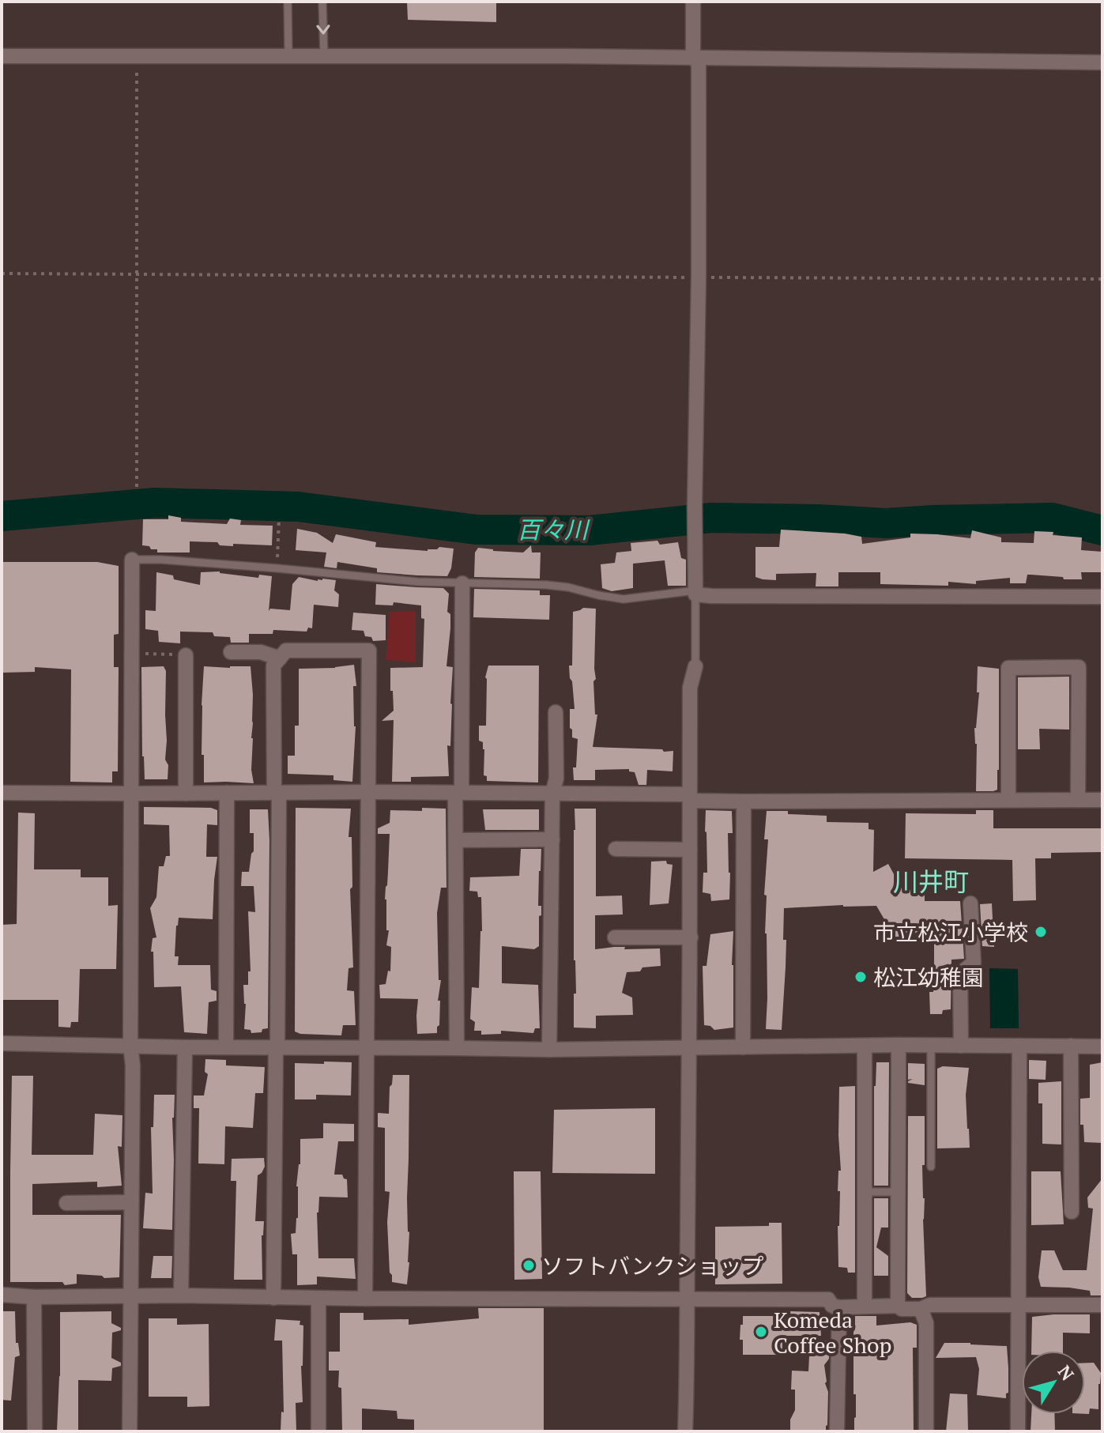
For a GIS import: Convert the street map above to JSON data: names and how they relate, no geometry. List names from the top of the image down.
{
  "districts": ["川井町"],
  "water": ["百々川"],
  "places": [
    "市立松江小学校",
    "松江幼稚園",
    "ソフトバンクショップ",
    "Komeda Coffee Shop"
  ],
  "north": "top right"
}
